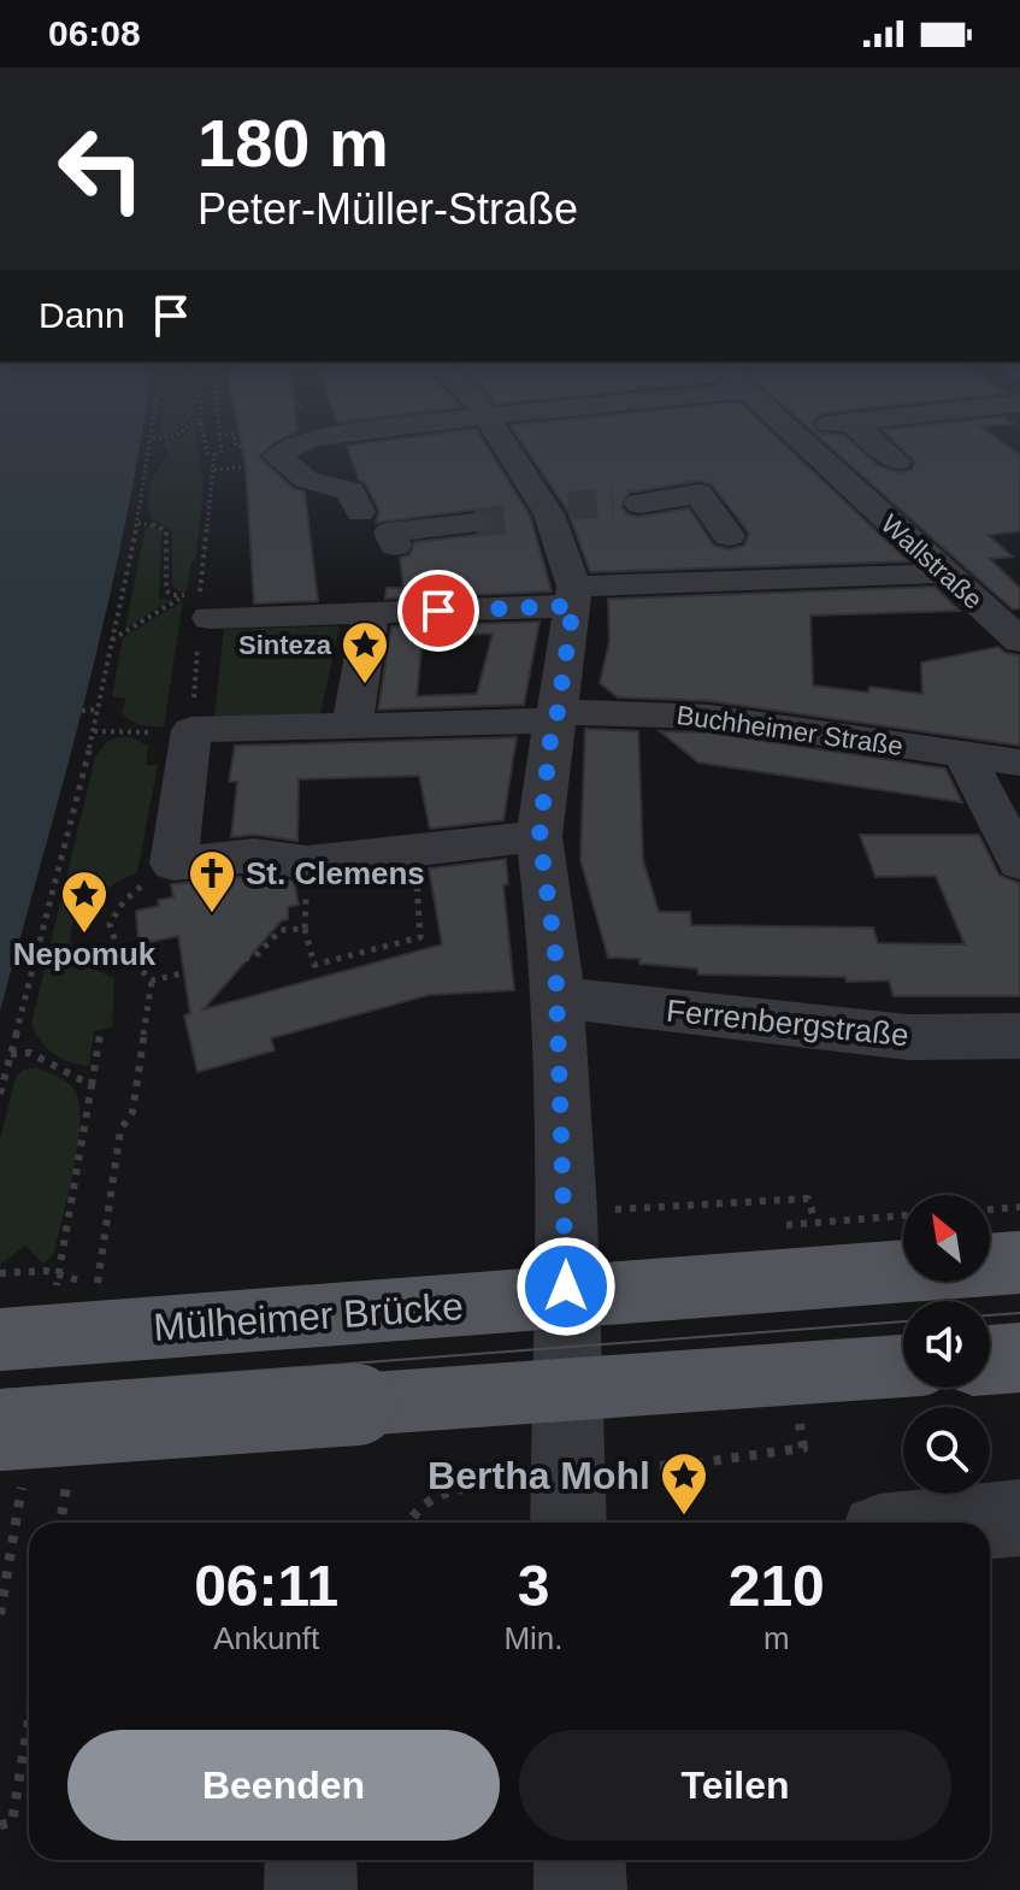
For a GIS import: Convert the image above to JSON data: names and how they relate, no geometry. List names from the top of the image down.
{
  "streets": {
    "main road": ["Mülheimer Brücke"],
    "street": ["Wallstraße", "Buchheimer Straße", "Ferrenbergstraße"]
  },
  "places": {
    "place": ["Sinteza", "Nepomuk", "Bertha Mohl"],
    "church": ["St. Clemens"]
  },
  "north": "top left",
  "page": {
    "status": "06:08",
    "turn": ["180 m", "Peter-Müller-Straße"],
    "then": "Dann",
    "eta": [
      "06:11",
      "Ankunft",
      "3",
      "Min.",
      "210",
      "m"
    ],
    "buttons": ["Beenden", "Teilen"]
  }
}
